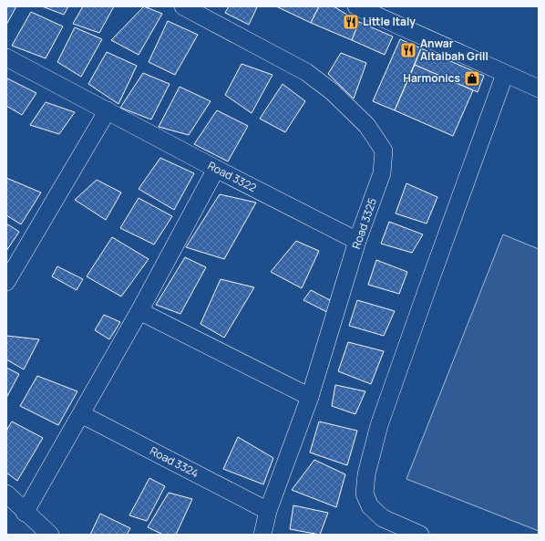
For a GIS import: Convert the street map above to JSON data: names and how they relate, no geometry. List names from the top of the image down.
{
  "streets": {
    "street": ["Road 3322", "Road 3325", "Road 3324"]
  },
  "crossings": [
    ["Road 3322", "Road 3325"],
    ["Road 3325", "Road 3324"]
  ],
  "places": {
    "restaurant": ["Little Italy", "Anwar Altaibah Grill"],
    "shop": ["Harmonics"]
  }
}
